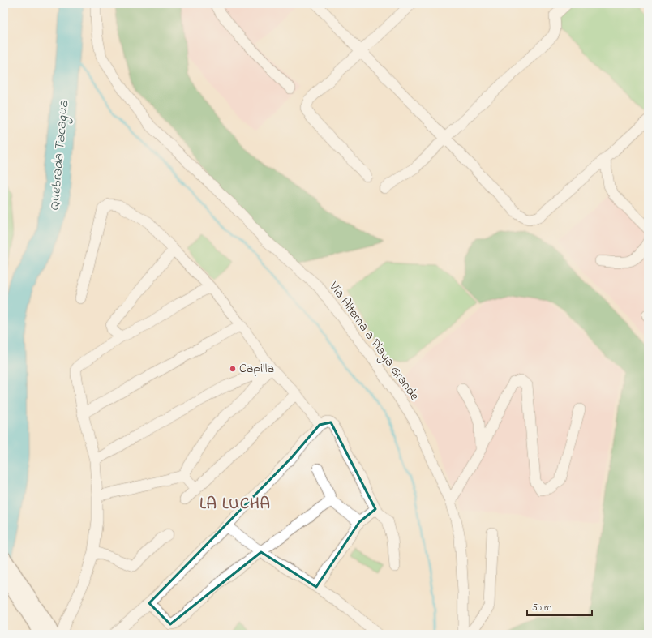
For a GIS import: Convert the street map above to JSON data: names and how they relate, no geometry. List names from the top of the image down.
{
  "streets": {
    "street": ["Vía Alterna a Playa Grande"]
  },
  "districts": ["LA LUCHA"],
  "water": ["Quebrada Tacagua"],
  "places": ["Capilla"],
  "scale_bar": "50 m"
}
